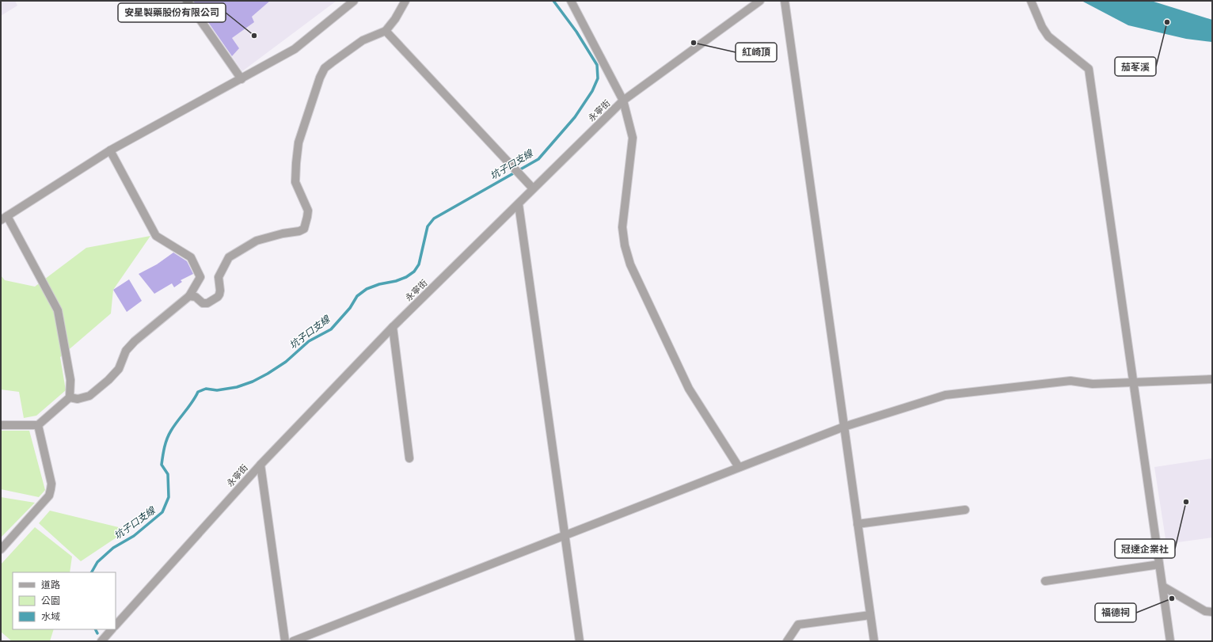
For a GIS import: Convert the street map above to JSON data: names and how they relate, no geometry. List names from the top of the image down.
{
  "streets": {
    "street": ["永寧街"]
  },
  "water": ["坑子口支線"],
  "places": [
    "茄苳溪",
    "安星製藥股份有限公司",
    "紅崎頂",
    "冠達企業社",
    "福德祠"
  ],
  "legend": ["道路", "公園", "水域"]
}
